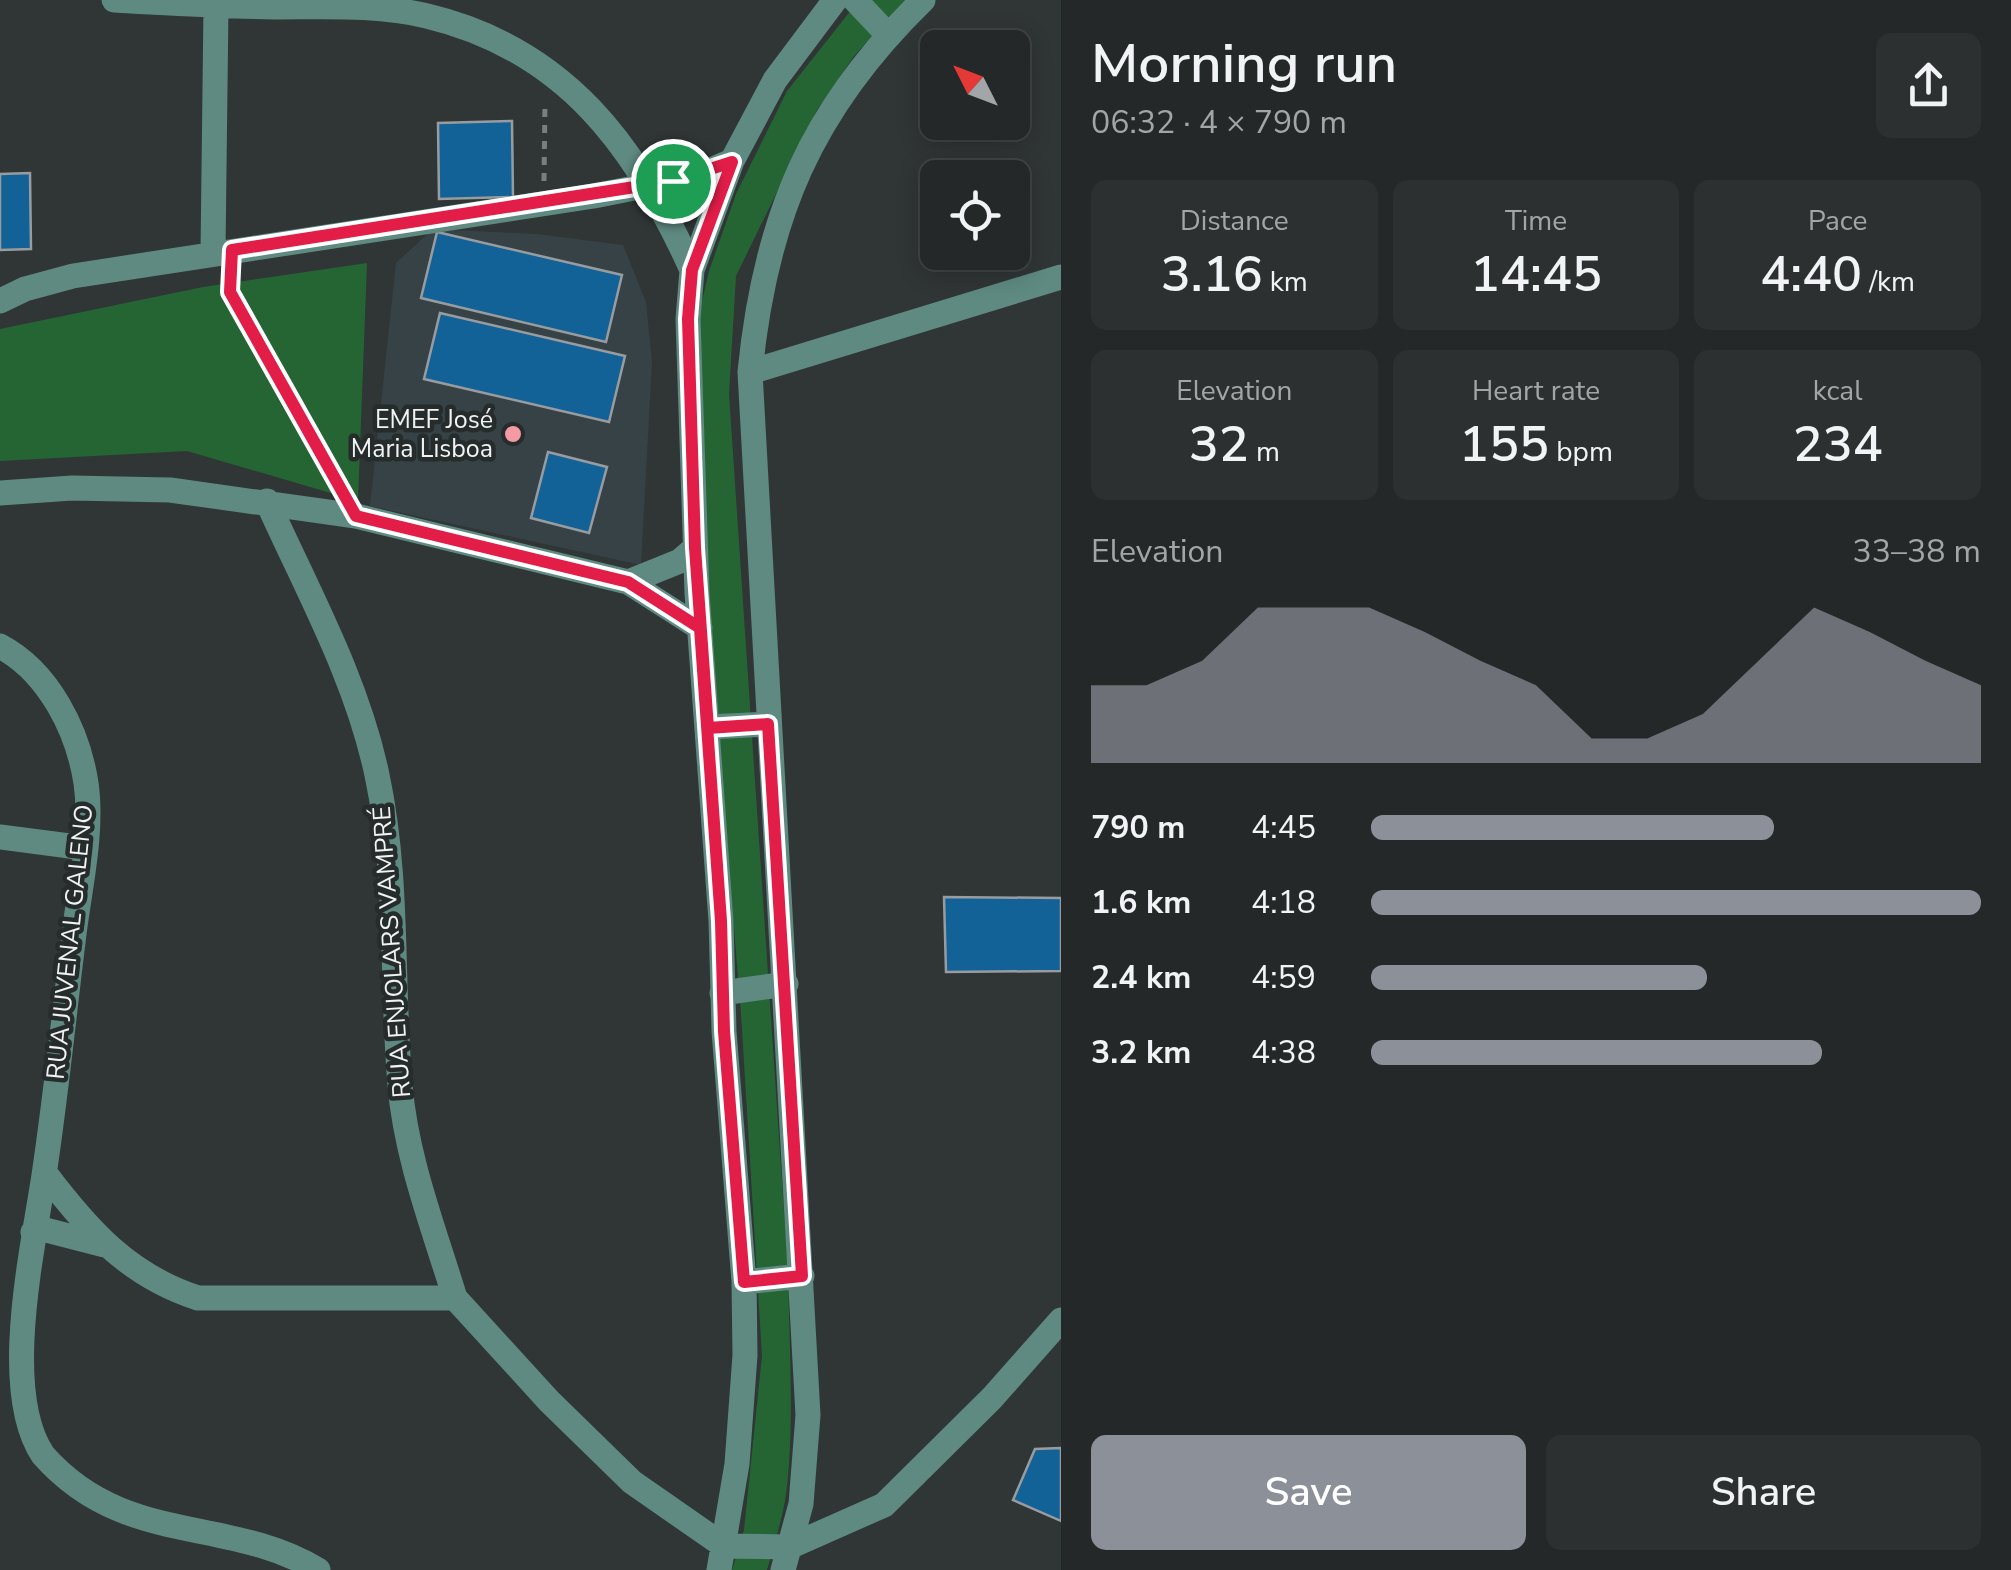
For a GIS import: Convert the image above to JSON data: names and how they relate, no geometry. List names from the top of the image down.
{
  "streets": {
    "street": ["RUA JUVENAL GALENO", "RUA ENJOLARS VAMPRÉ"]
  },
  "places": ["EMEF José Maria Lisboa"],
  "north": "top left",
  "page": {
    "heading": ["Morning run", "06:32 · 4 × 790 m"],
    "stats": [
      ["Distance", "3.16 km"],
      ["Time", "14:45"],
      ["Pace", "4:40 /km"],
      ["Elevation", "32 m"],
      ["Heart rate", "155 bpm"],
      ["kcal", "234"]
    ],
    "chart": ["Elevation", "33–38 m"],
    "list": [
      {
        "name": "790 m",
        "note": "4:45"
      },
      {
        "name": "1.6 km",
        "note": "4:18"
      },
      {
        "name": "2.4 km",
        "note": "4:59"
      },
      {
        "name": "3.2 km",
        "note": "4:38"
      }
    ],
    "buttons": ["Save", "Share"]
  }
}
